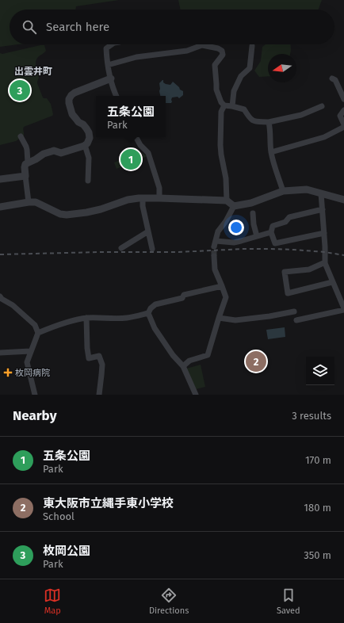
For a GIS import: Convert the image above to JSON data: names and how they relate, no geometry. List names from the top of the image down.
{
  "districts": ["出雲井町"],
  "places": {
    "health": ["枚岡病院"]
  },
  "north": "left",
  "page": {
    "search": "Search here",
    "pins": ["3", "1", "2"],
    "popup": ["五条公園", "Park"],
    "heading": ["Nearby", "3 results"],
    "list": [
      {
        "mark": "1",
        "name": "五条公園",
        "note": "Park",
        "value": "170 m"
      },
      {
        "mark": "2",
        "name": "東大阪市立縄手東小学校",
        "note": "School",
        "value": "180 m"
      },
      {
        "mark": "3",
        "name": "枚岡公園",
        "note": "Park",
        "value": "350 m"
      }
    ],
    "nav": ["Map", "Directions", "Saved"]
  }
}
